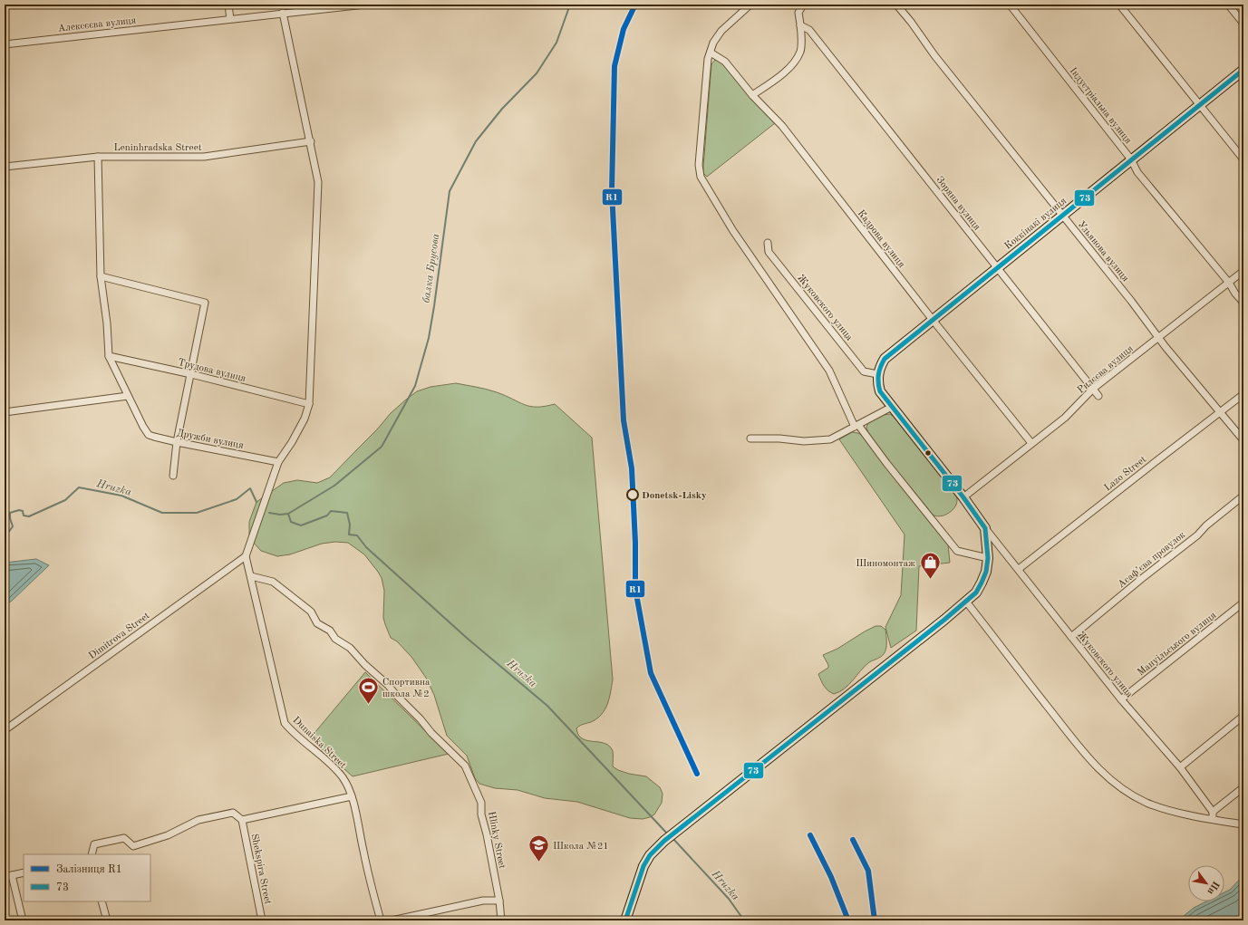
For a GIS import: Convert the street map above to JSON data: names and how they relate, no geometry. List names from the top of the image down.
{
  "streets": {
    "street": [
      "Алексєєва вулиця",
      "Індустріальна вулиця",
      "Leninhradska Street",
      "Зоряна вулиця",
      "Коккінакі вулиця",
      "Кадрова вулиця",
      "Ульянова вулиця",
      "Жуковского улица",
      "Рилєєва вулиця",
      "Трудова вулиця",
      "Дружби вулиця",
      "Lazo Street",
      "Асаф’єва провулок",
      "Dimitrova Street",
      "Мануільського вулиця",
      "Dunaiska Street",
      "Hlinky Street",
      "Shekspira Street"
    ]
  },
  "crossings": [
    ["Індустріальна вулиця", "Коккінакі вулиця"],
    ["Індустріальна вулиця", "Рилєєва вулиця"],
    ["Зоряна вулиця", "Коккінакі вулиця"],
    ["Зоряна вулиця", "Рилєєва вулиця"],
    ["Коккінакі вулиця", "Кадрова вулиця"],
    ["Коккінакі вулиця", "Ульянова вулиця"],
    ["Коккінакі вулиця", "Жуковского улица"],
    ["Кадрова вулиця", "Рилєєва вулиця"],
    ["Ульянова вулиця", "Рилєєва вулиця"],
    ["Ульянова вулиця", "Lazo Street"],
    ["Жуковского улица", "Lazo Street"],
    ["Жуковского улица", "Асаф’єва провулок"],
    ["Жуковского улица", "Мануільського вулиця"],
    ["Dimitrova Street", "Dunaiska Street"],
    ["Dunaiska Street", "Hlinky Street"]
  ],
  "water": ["балка Брусова", "Hruzka"],
  "places": {
    "other": ["Donetsk-Lisky"],
    "shop": ["Шиномонтаж"],
    "sports": ["Спортивна школа №2"],
    "school or university": ["Школа №21"]
  },
  "lines": ["rail line R1", "transit line 73"],
  "legend": ["Залізниця R1", "73"],
  "north": "bottom right"
}
